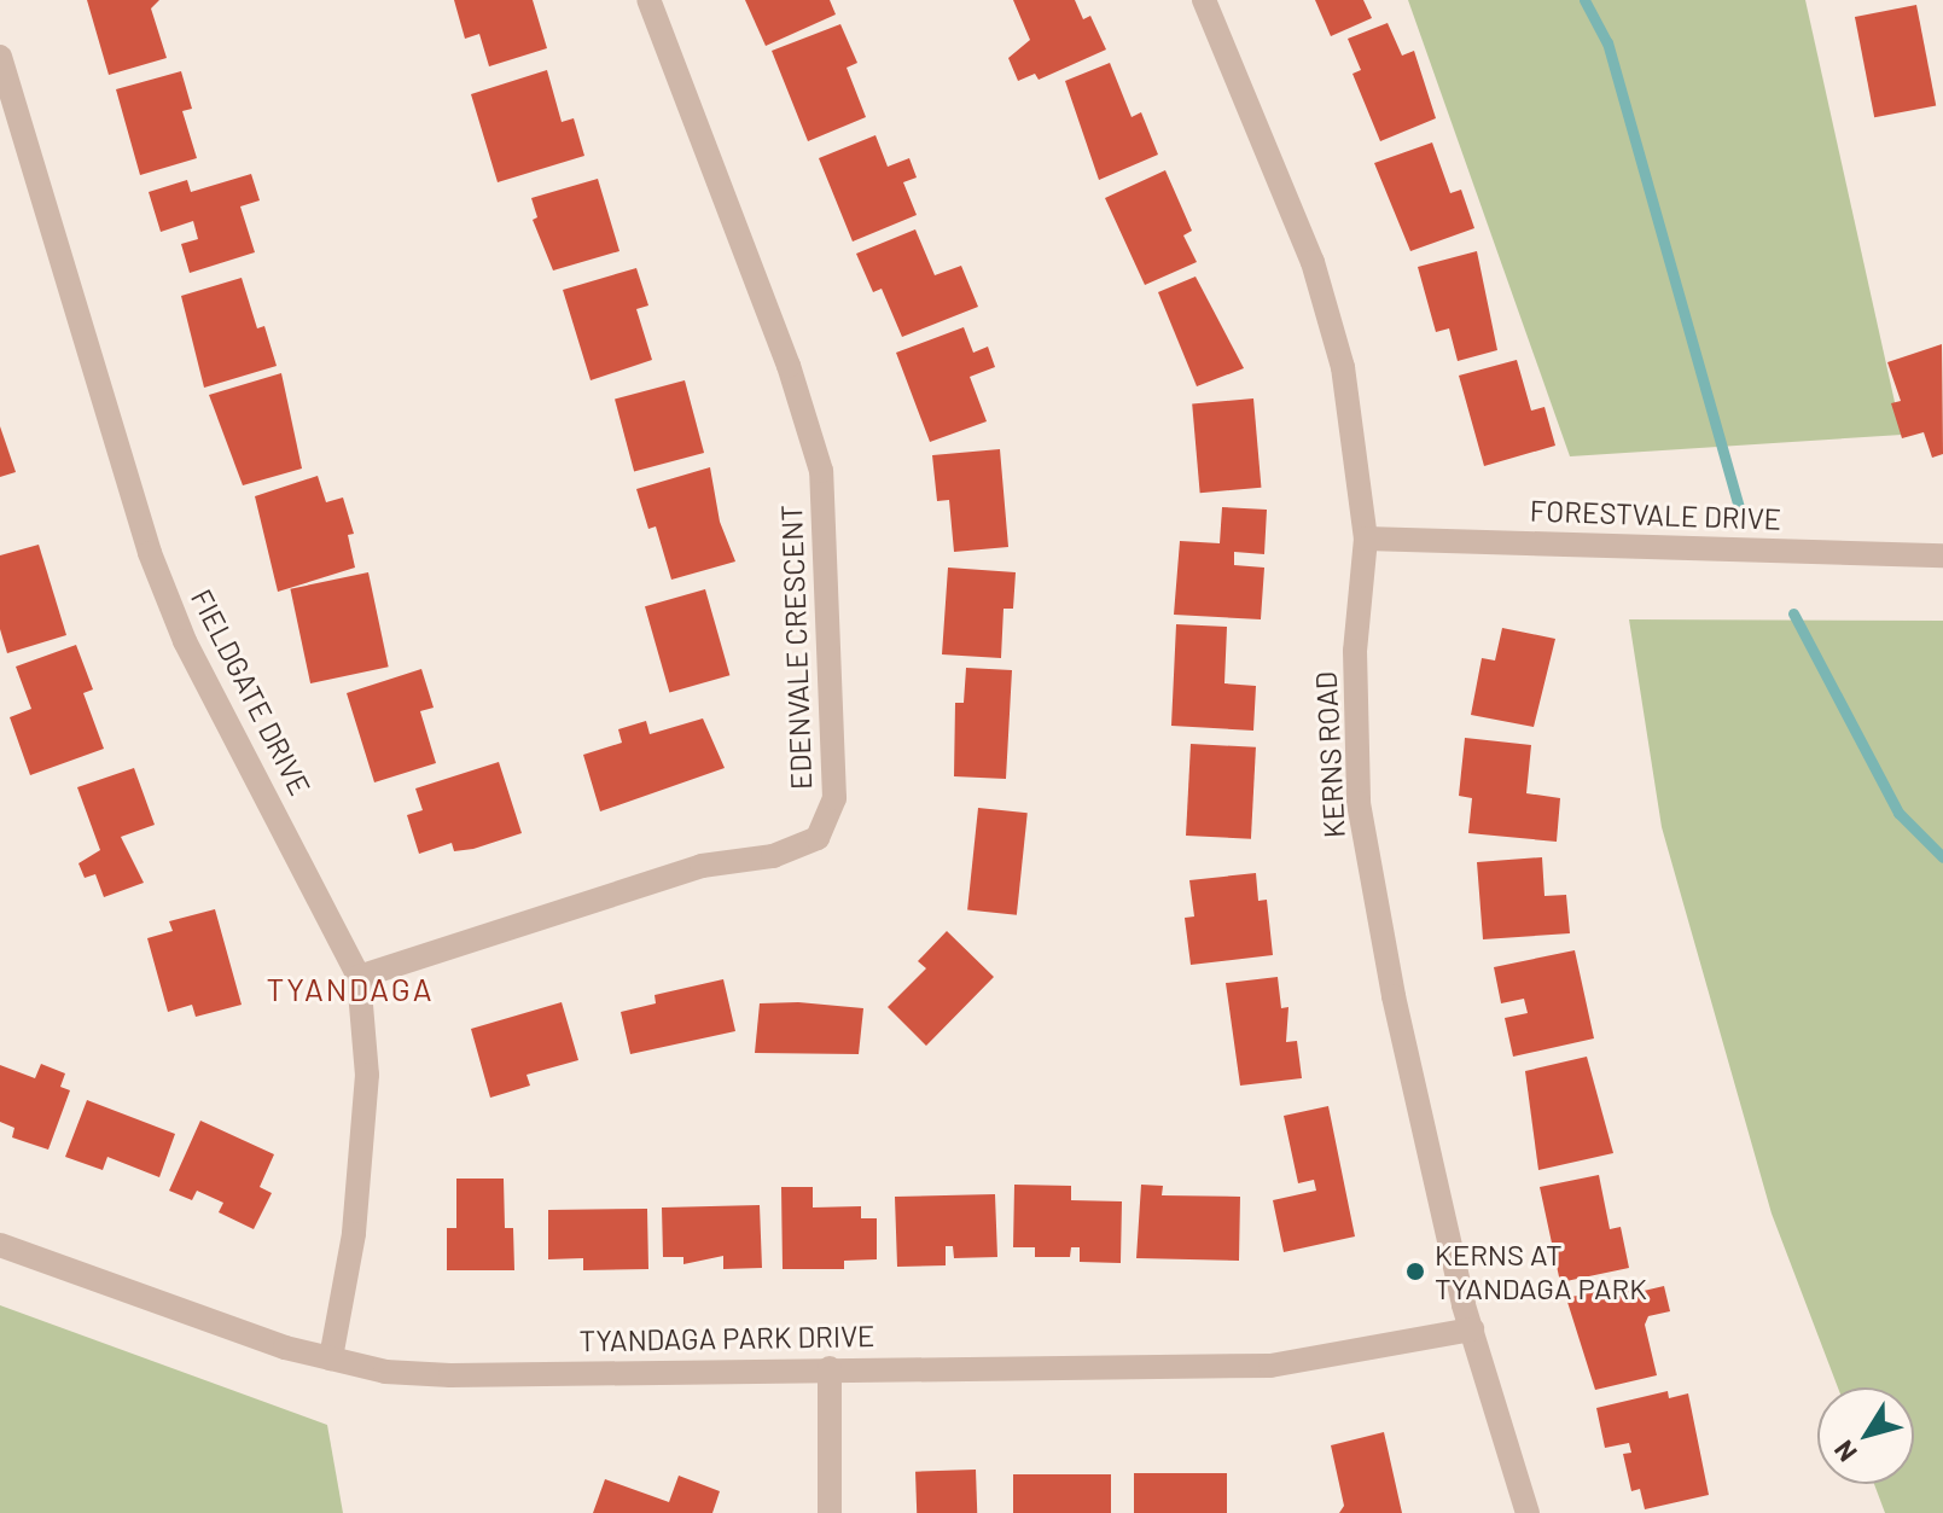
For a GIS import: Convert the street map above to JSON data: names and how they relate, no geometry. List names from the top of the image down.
{
  "streets": {
    "street": [
      "FORESTVALE DRIVE",
      "EDENVALE CRESCENT",
      "FIELDGATE DRIVE",
      "KERNS ROAD",
      "TYANDAGA PARK DRIVE"
    ]
  },
  "crossings": [
    ["FORESTVALE DRIVE", "KERNS ROAD"],
    ["EDENVALE CRESCENT", "FIELDGATE DRIVE"],
    ["FIELDGATE DRIVE", "TYANDAGA PARK DRIVE"],
    ["KERNS ROAD", "TYANDAGA PARK DRIVE"]
  ],
  "districts": ["TYANDAGA"],
  "places": ["KERNS AT TYANDAGA PARK"],
  "north": "bottom left"
}
